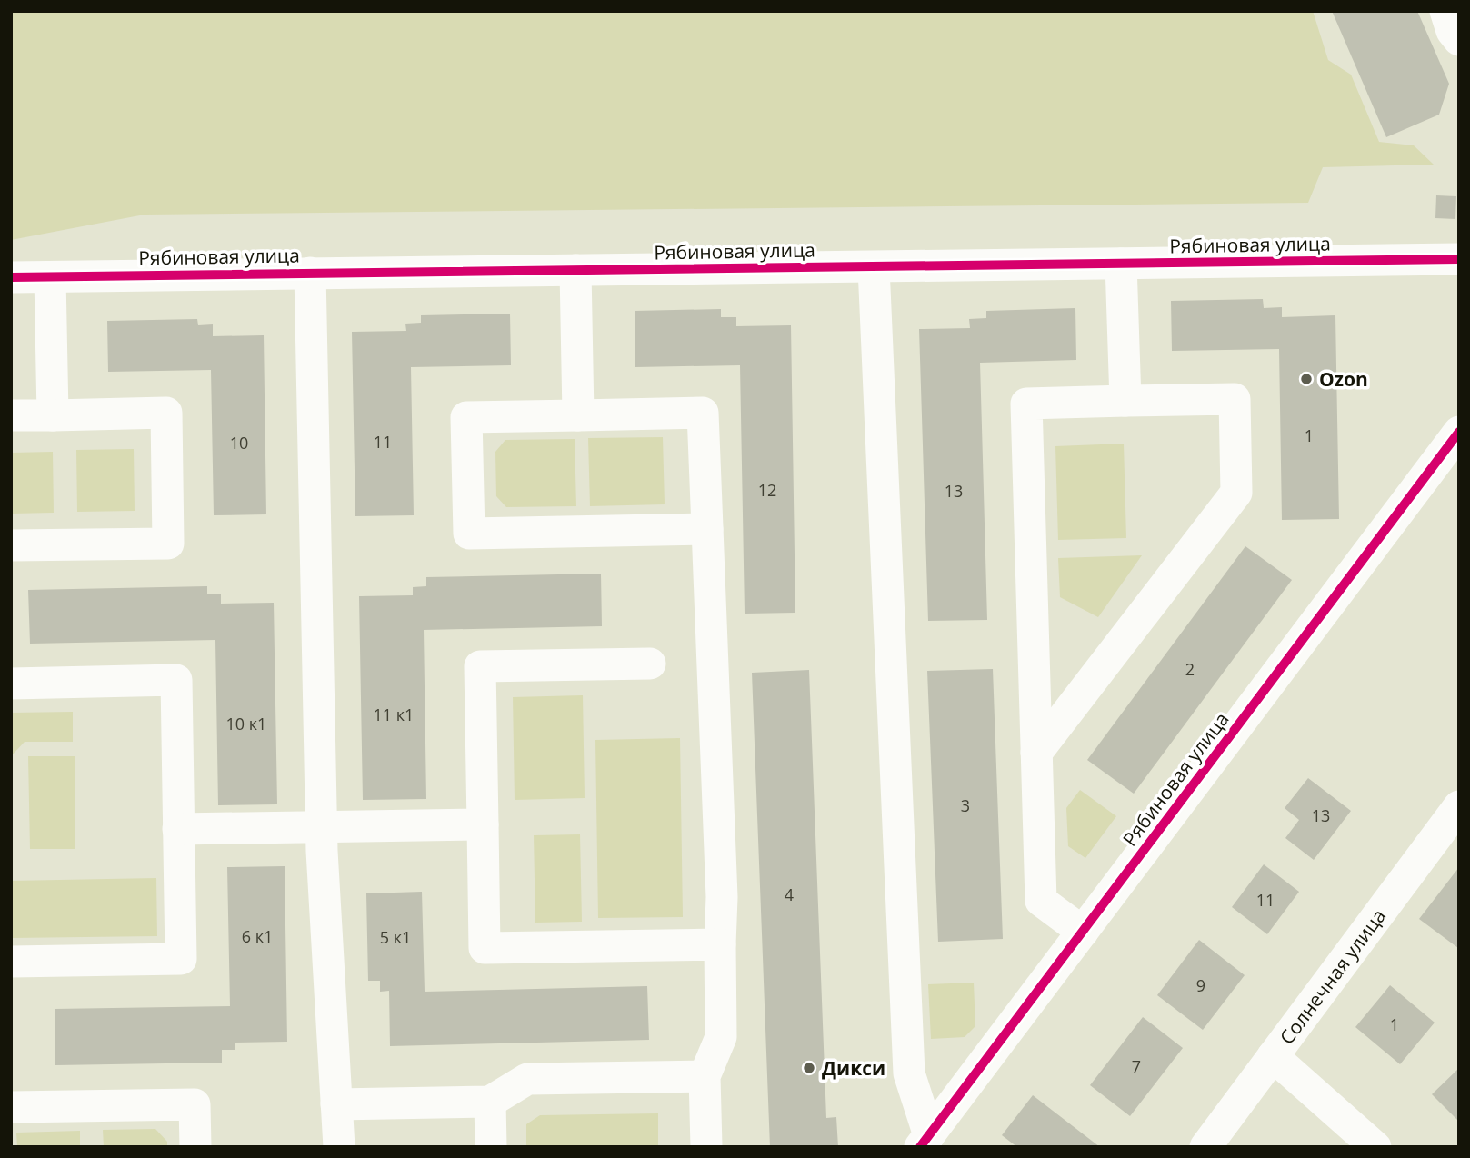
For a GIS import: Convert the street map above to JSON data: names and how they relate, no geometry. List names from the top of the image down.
{
  "streets": {
    "street": ["Рябиновая улица", "Солнечная улица"]
  },
  "places": ["Ozon", "Дикси"],
  "house_numbers": [
    "1",
    "11",
    "10",
    "12",
    "13",
    "2",
    "11 к1",
    "10 к1",
    "3",
    "13",
    "4",
    "11",
    "6 к1",
    "5 к1",
    "9",
    "1",
    "7"
  ]
}
